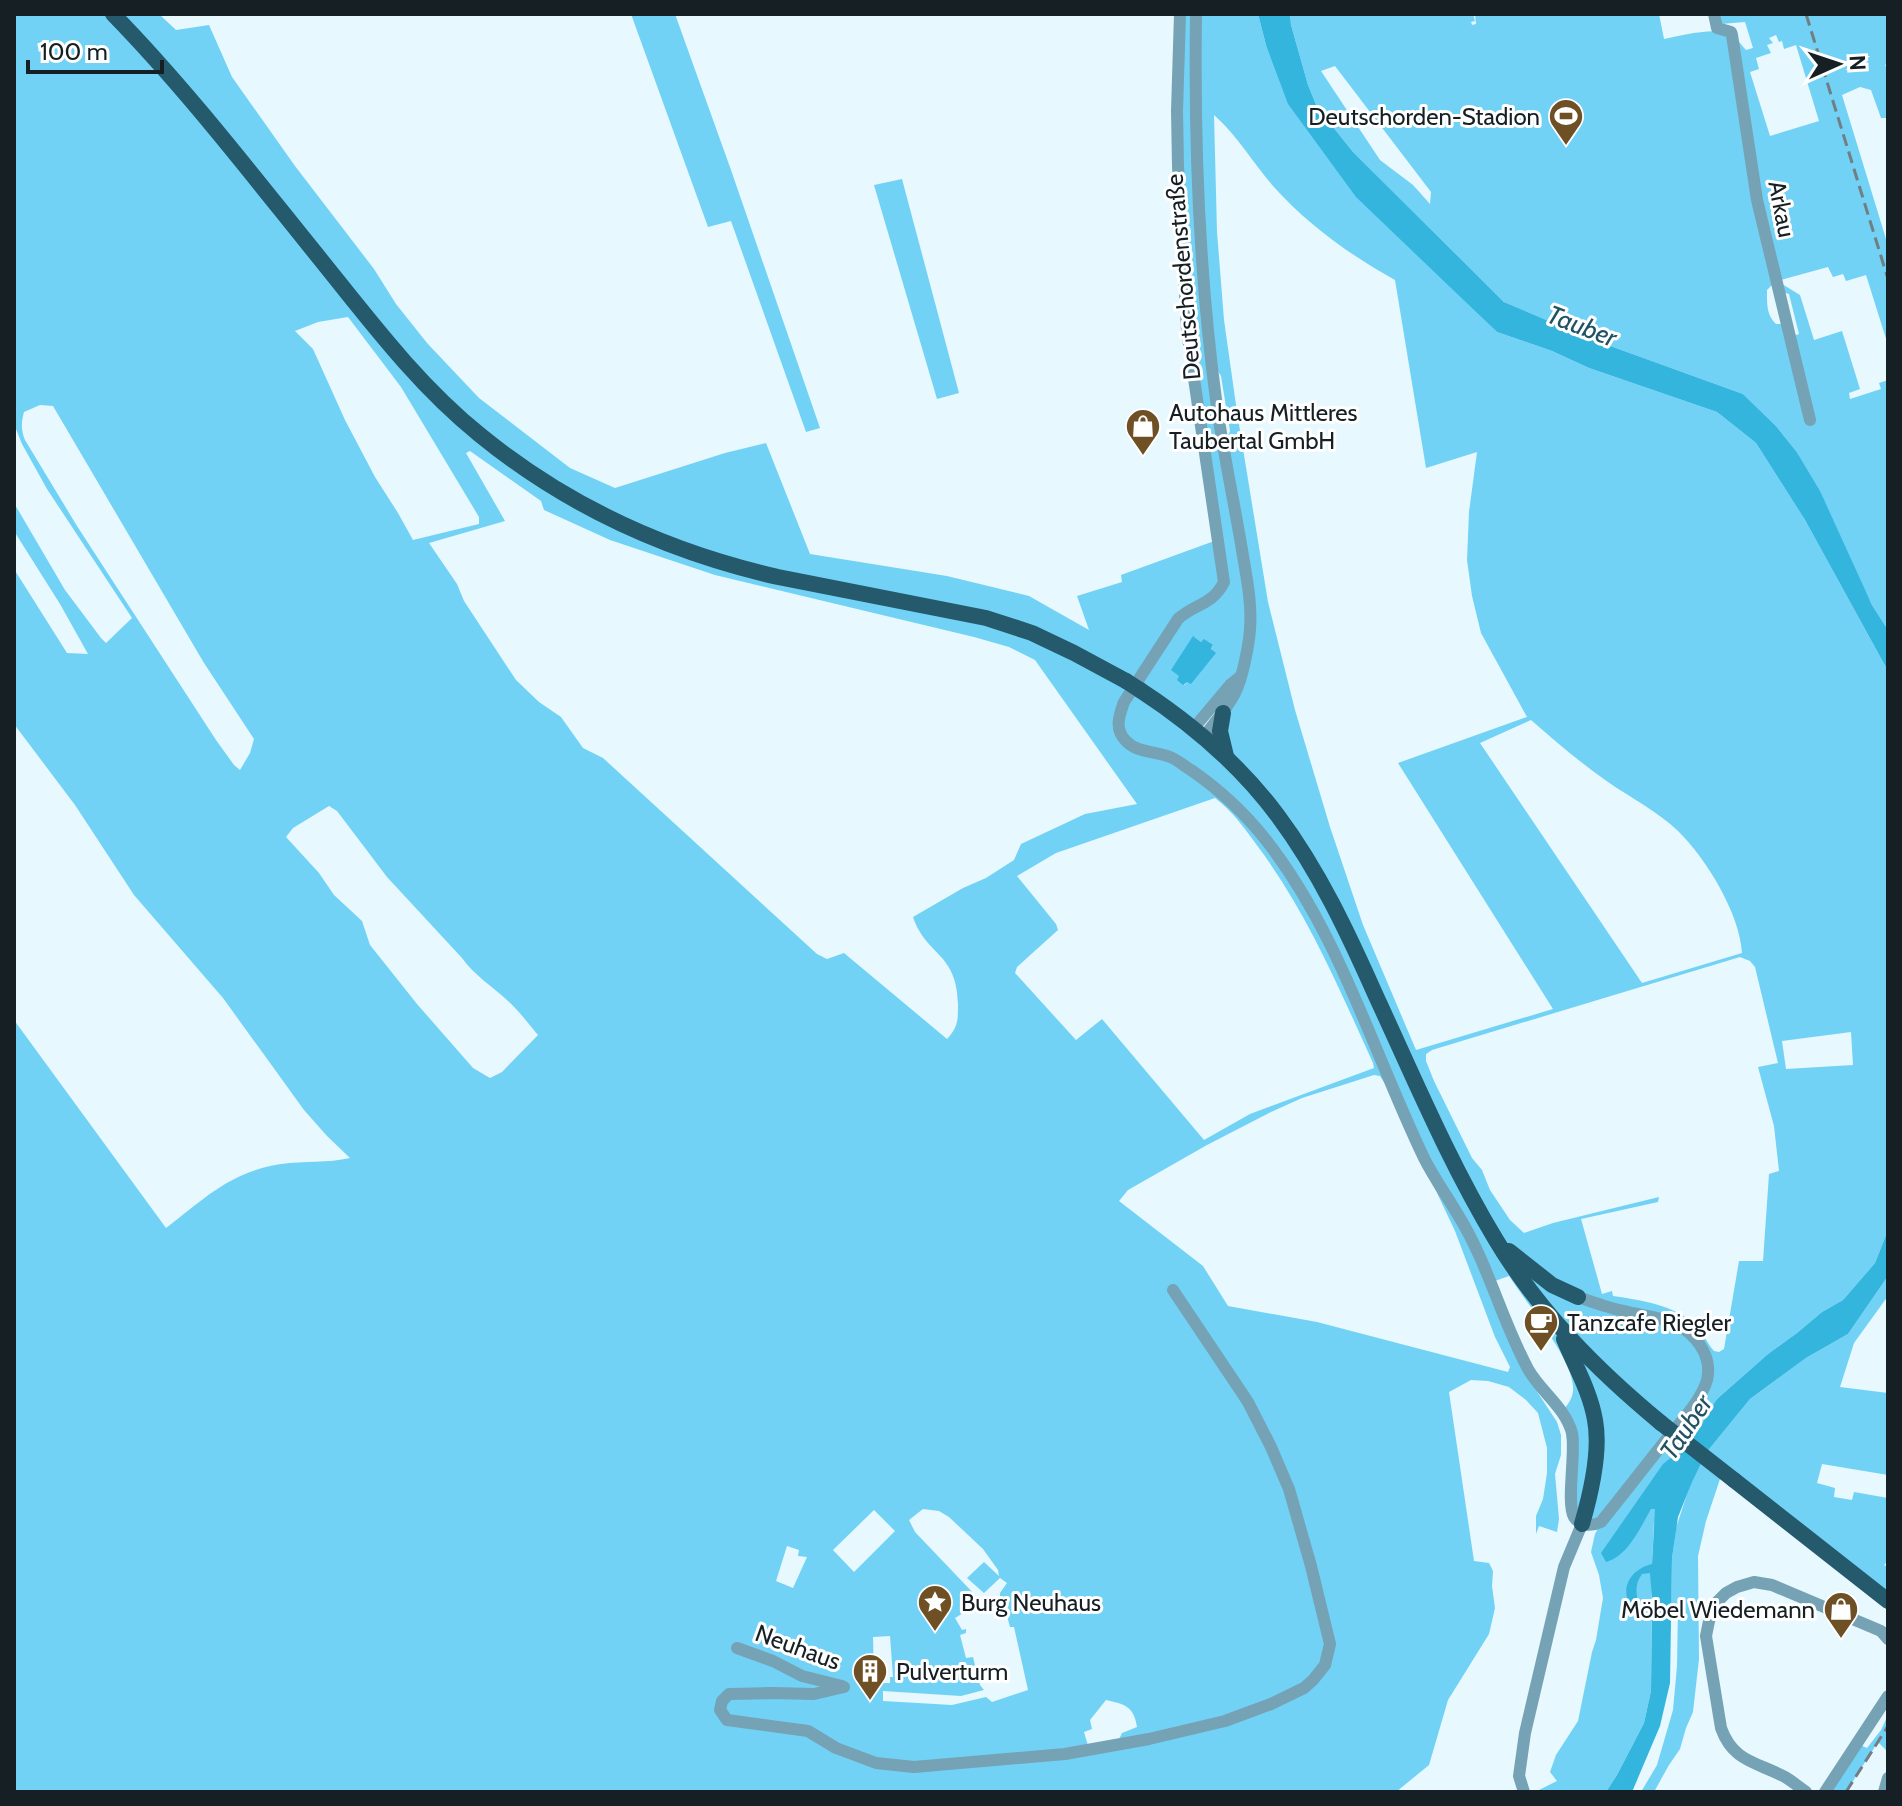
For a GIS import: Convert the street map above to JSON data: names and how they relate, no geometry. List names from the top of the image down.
{
  "streets": {
    "street": ["Arkau", "Deutschordenstraße", "Neuhaus"]
  },
  "water": ["Tauber"],
  "places": {
    "sports": ["Deutschorden-Stadion"],
    "shop": ["Autohaus Mittleres Taubertal GmbH", "Möbel Wiedemann"],
    "cafe": ["Tanzcafe Riegler"],
    "place": ["Burg Neuhaus"],
    "building": ["Pulverturm"]
  },
  "scale_bar": "100 m",
  "north": "right"
}
